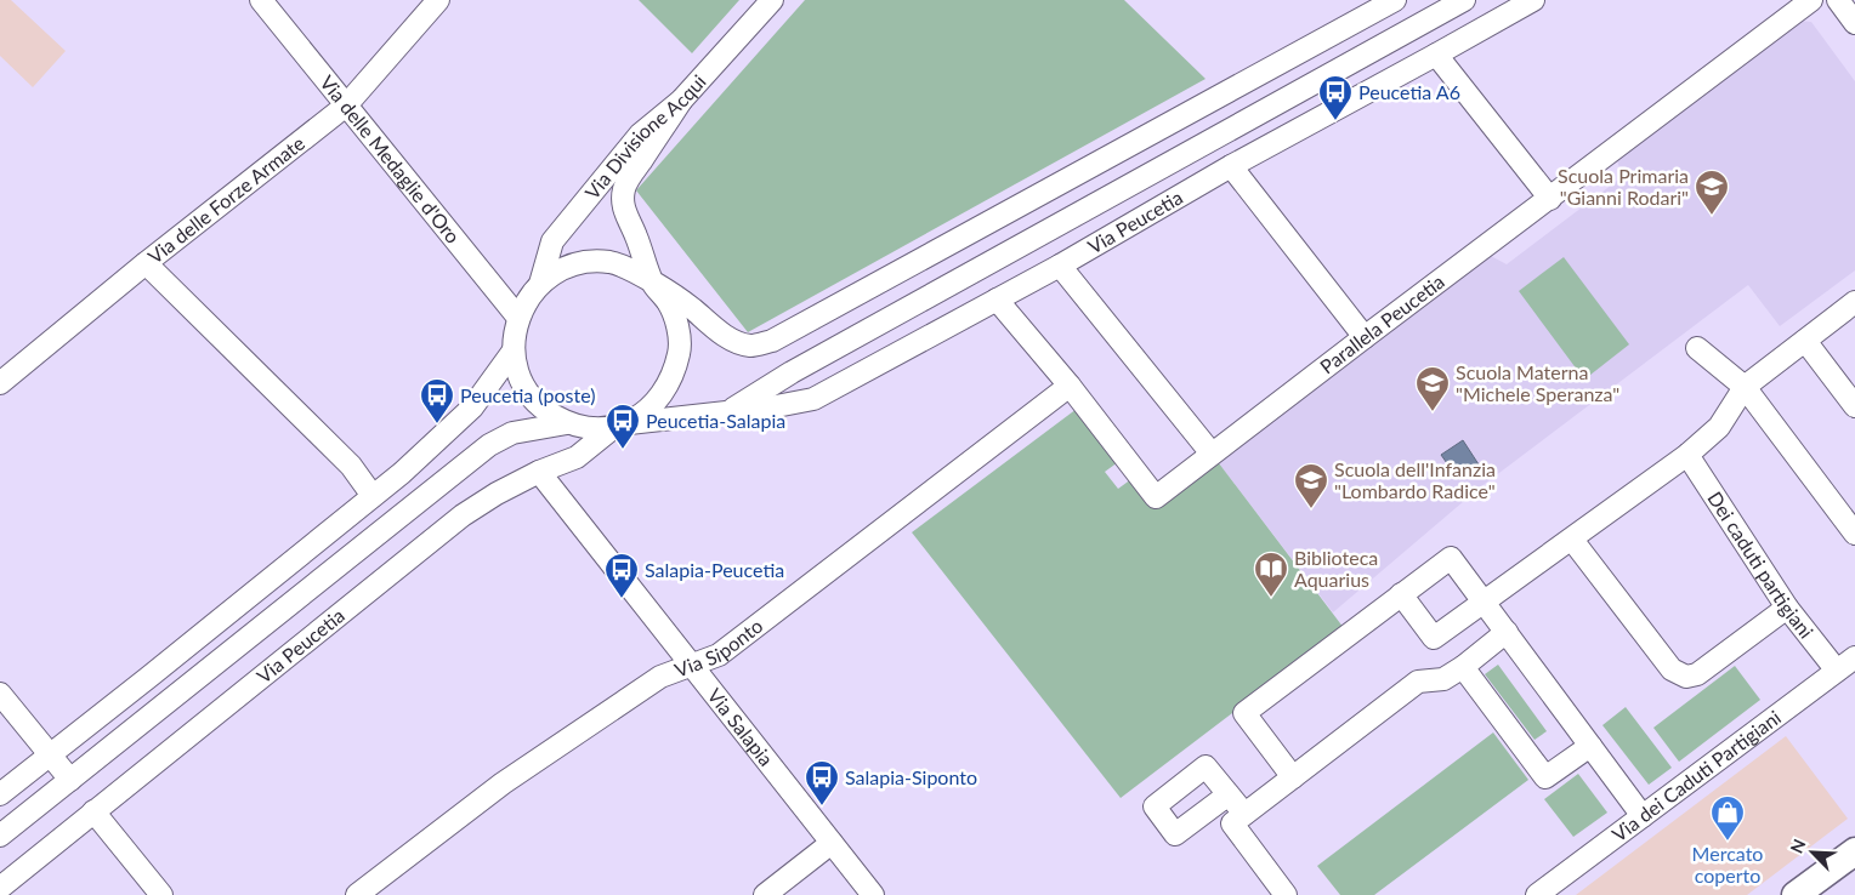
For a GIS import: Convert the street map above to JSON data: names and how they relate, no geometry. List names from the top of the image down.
{
  "streets": {
    "street": [
      "Via Divisione Acqui",
      "Via delle Medaglie d'Oro",
      "Via delle Forze Armate",
      "Via Peucetia",
      "Parallela Peucetia",
      "Dei caduti partigiani",
      "Via Siponto",
      "Via Salapia",
      "Via dei Caduti Partigiani"
    ]
  },
  "crossings": [
    ["Via Divisione Acqui", "Via delle Medaglie d'Oro"],
    ["Via Divisione Acqui", "Via Peucetia"],
    ["Via delle Medaglie d'Oro", "Via delle Forze Armate"],
    ["Via delle Medaglie d'Oro", "Via Peucetia"],
    ["Via Peucetia", "Parallela Peucetia"],
    ["Via Peucetia", "Via Salapia"],
    ["Parallela Peucetia", "Via Siponto"],
    ["Dei caduti partigiani", "Via dei Caduti Partigiani"],
    ["Via Siponto", "Via Salapia"]
  ],
  "places": {
    "bus stop": [
      "Peucetia A6",
      "Peucetia (poste)",
      "Peucetia-Salapia",
      "Salapia-Peucetia",
      "Salapia-Siponto"
    ],
    "school or university": ["Scuola Primaria \"Gianni Rodari\"", "Scuola Materna \"Michele Speranza\"", "Scuola dell'Infanzia \"Lombardo Radice\""],
    "library": ["Biblioteca Aquarius"],
    "shop": ["Mercato coperto"]
  },
  "north": "top left"
}
